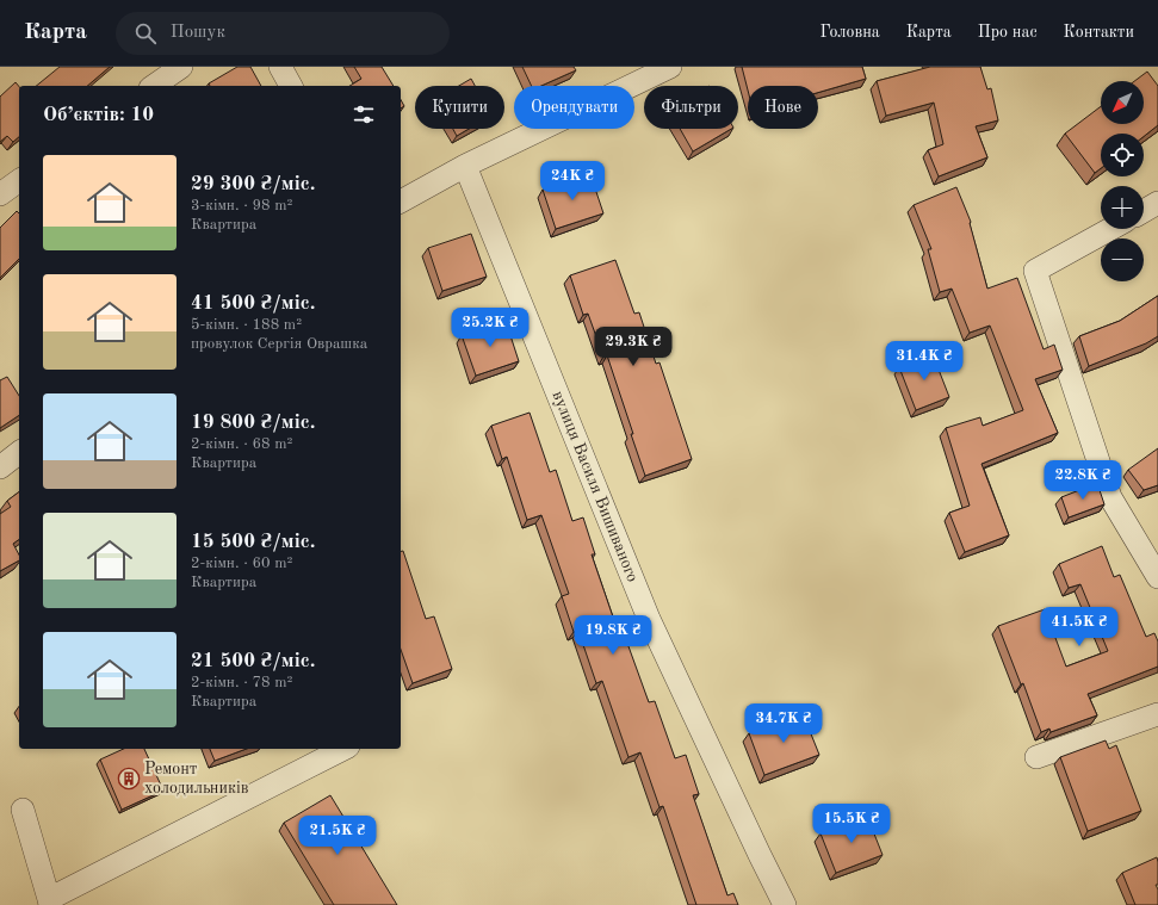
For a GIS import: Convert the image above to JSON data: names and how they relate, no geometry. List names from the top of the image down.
{
  "streets": {
    "street": ["вулиця Василя Вишиваного"]
  },
  "places": {
    "building": ["Ремонт холодильників"]
  },
  "north": "bottom left",
  "page": {
    "header": "Карта",
    "search": "Пошук",
    "nav": [
      "Головна",
      "Карта",
      "Про нас",
      "Контакти"
    ],
    "map_buttons": ["+", "−"],
    "chip": [
      "Купити",
      "Орендувати",
      "Фільтри",
      "Нове"
    ],
    "heading": "Об’єктів: 10",
    "list": [
      {
        "name": "29 300 ₴/міс.",
        "note": "3-кімн. · 98 m² · Квартира"
      },
      {
        "name": "41 500 ₴/міс.",
        "note": "5-кімн. · 188 m² · провулок Сергія Оврашка"
      },
      {
        "name": "19 800 ₴/міс.",
        "note": "2-кімн. · 68 m² · Квартира"
      },
      {
        "name": "15 500 ₴/міс.",
        "note": "2-кімн. · 60 m² · Квартира"
      },
      {
        "name": "21 500 ₴/міс.",
        "note": "2-кімн. · 78 m² · Квартира"
      }
    ],
    "price": [
      "24K ₴",
      "25.2K ₴",
      "29.3K ₴",
      "31.4K ₴",
      "22.8K ₴",
      "41.5K ₴",
      "19.8K ₴",
      "34.7K ₴",
      "15.5K ₴",
      "21.5K ₴"
    ]
  }
}
